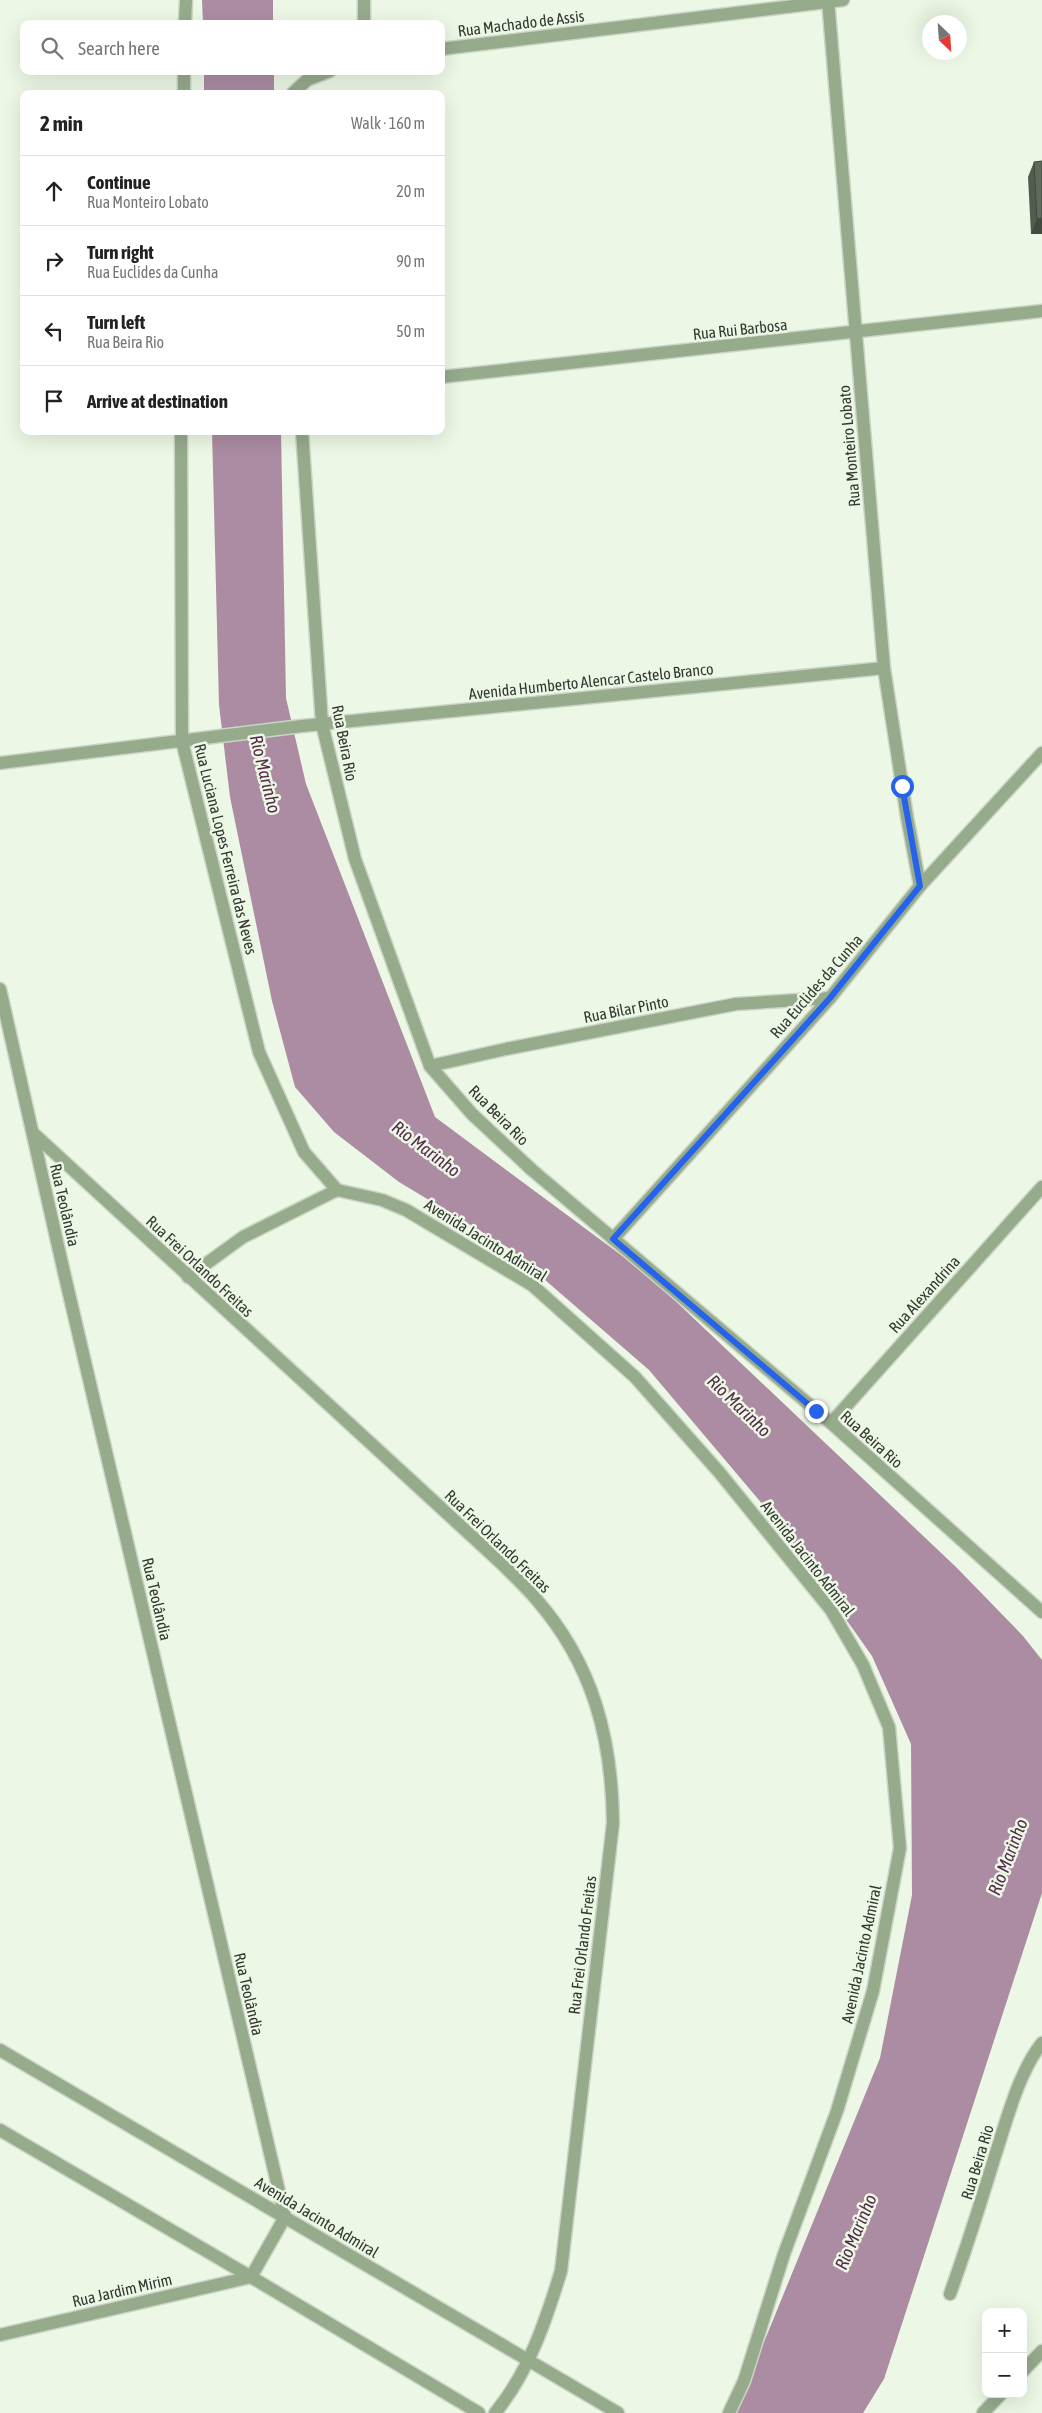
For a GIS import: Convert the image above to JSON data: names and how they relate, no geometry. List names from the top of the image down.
{
  "streets": {
    "street": [
      "Rua Machado de Assis",
      "Rua Rui Barbosa",
      "Rua Monteiro Lobato",
      "Avenida Humberto Alencar Castelo Branco",
      "Rua Beira Rio",
      "Rua Luciana Lopes Ferreira das Neves",
      "Rua Euclides da Cunha",
      "Rua Bilar Pinto",
      "Rua Teolândia",
      "Avenida Jacinto Admiral",
      "Rua Frei Orlando Freitas",
      "Rua Alexandrina",
      "Rua Jardim Mirim"
    ]
  },
  "crossings": [
    ["Rua Machado de Assis", "Rua Monteiro Lobato"],
    ["Rua Rui Barbosa", "Rua Monteiro Lobato"],
    ["Rua Monteiro Lobato", "Avenida Humberto Alencar Castelo Branco"],
    ["Rua Monteiro Lobato", "Rua Euclides da Cunha"],
    ["Avenida Humberto Alencar Castelo Branco", "Rua Beira Rio"],
    ["Avenida Humberto Alencar Castelo Branco", "Rua Luciana Lopes Ferreira das Neves"],
    ["Rua Beira Rio", "Rua Euclides da Cunha"],
    ["Rua Beira Rio", "Rua Bilar Pinto"],
    ["Rua Beira Rio", "Rua Alexandrina"],
    ["Rua Luciana Lopes Ferreira das Neves", "Avenida Jacinto Admiral"],
    ["Rua Euclides da Cunha", "Rua Bilar Pinto"],
    ["Rua Teolândia", "Avenida Jacinto Admiral"],
    ["Rua Teolândia", "Rua Frei Orlando Freitas"],
    ["Avenida Jacinto Admiral", "Rua Frei Orlando Freitas"]
  ],
  "water": ["Rio Marinho"],
  "north": "bottom right",
  "page": {
    "search": "Search here",
    "heading": ["2 min", "Walk · 160 m"],
    "list": [
      ["Continue", "Rua Monteiro Lobato", "20 m"],
      ["Turn right", "Rua Euclides da Cunha", "90 m"],
      ["Turn left", "Rua Beira Rio", "50 m"],
      "Arrive at destination"
    ],
    "map_buttons": ["+", "−"]
  }
}
